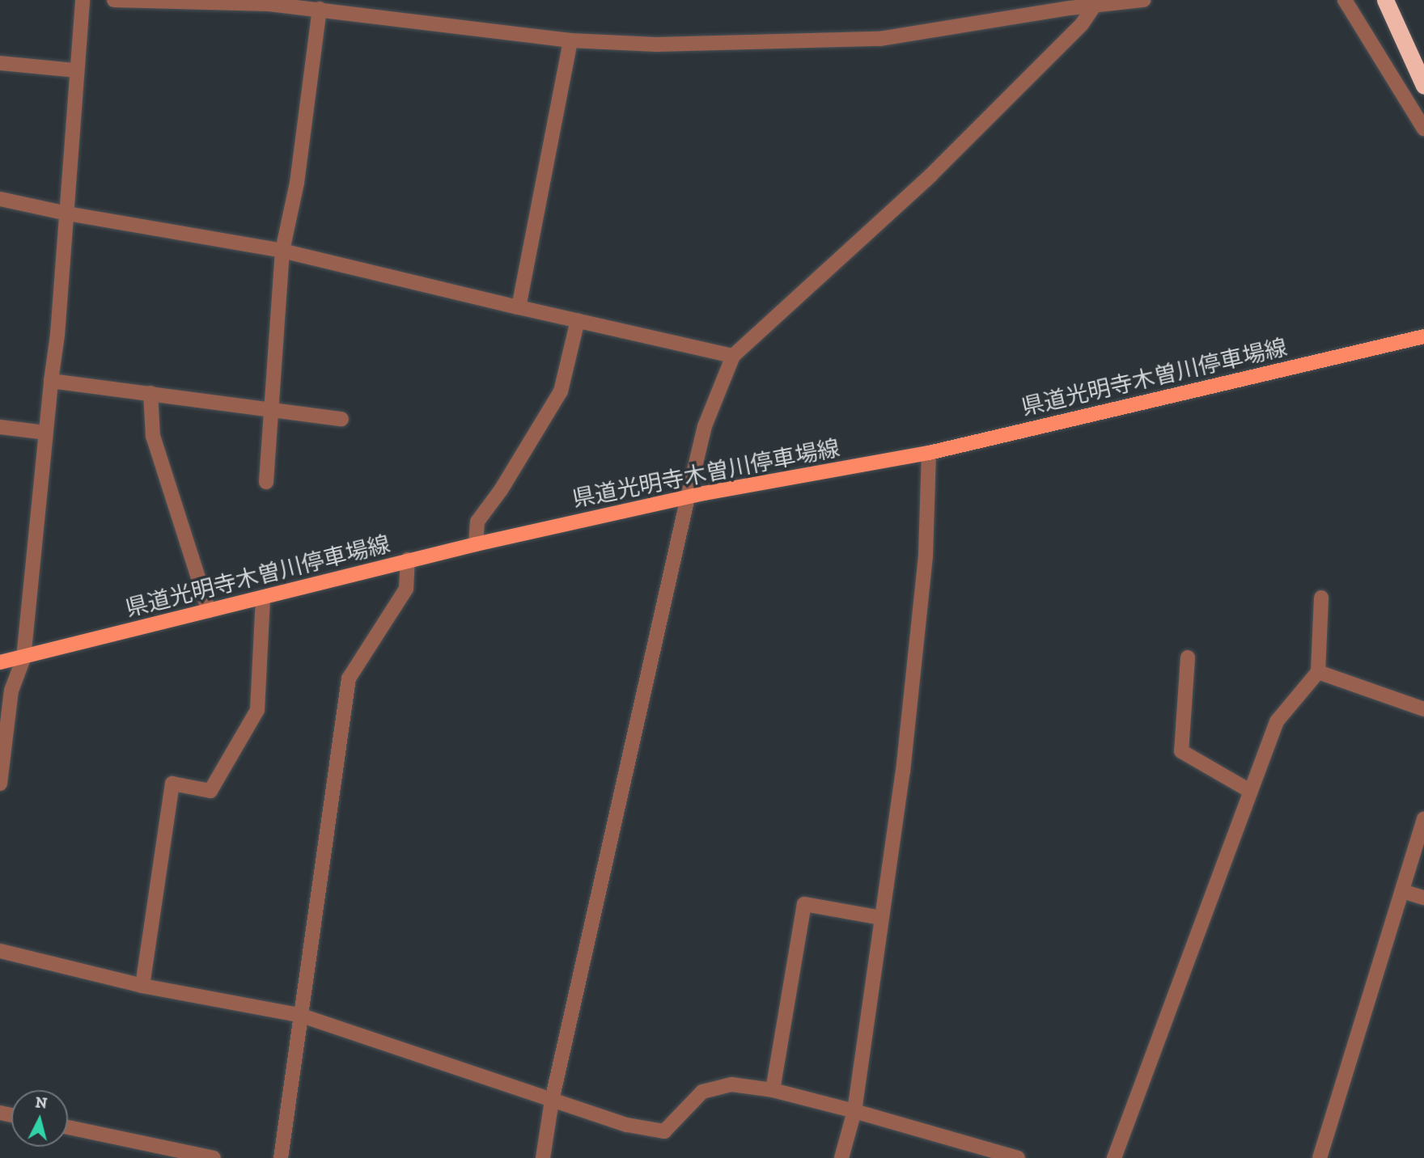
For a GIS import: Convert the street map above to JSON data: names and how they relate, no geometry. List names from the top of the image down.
{
  "streets": {
    "main road": ["県道光明寺木曽川停車場線"]
  },
  "north": "top"
}
